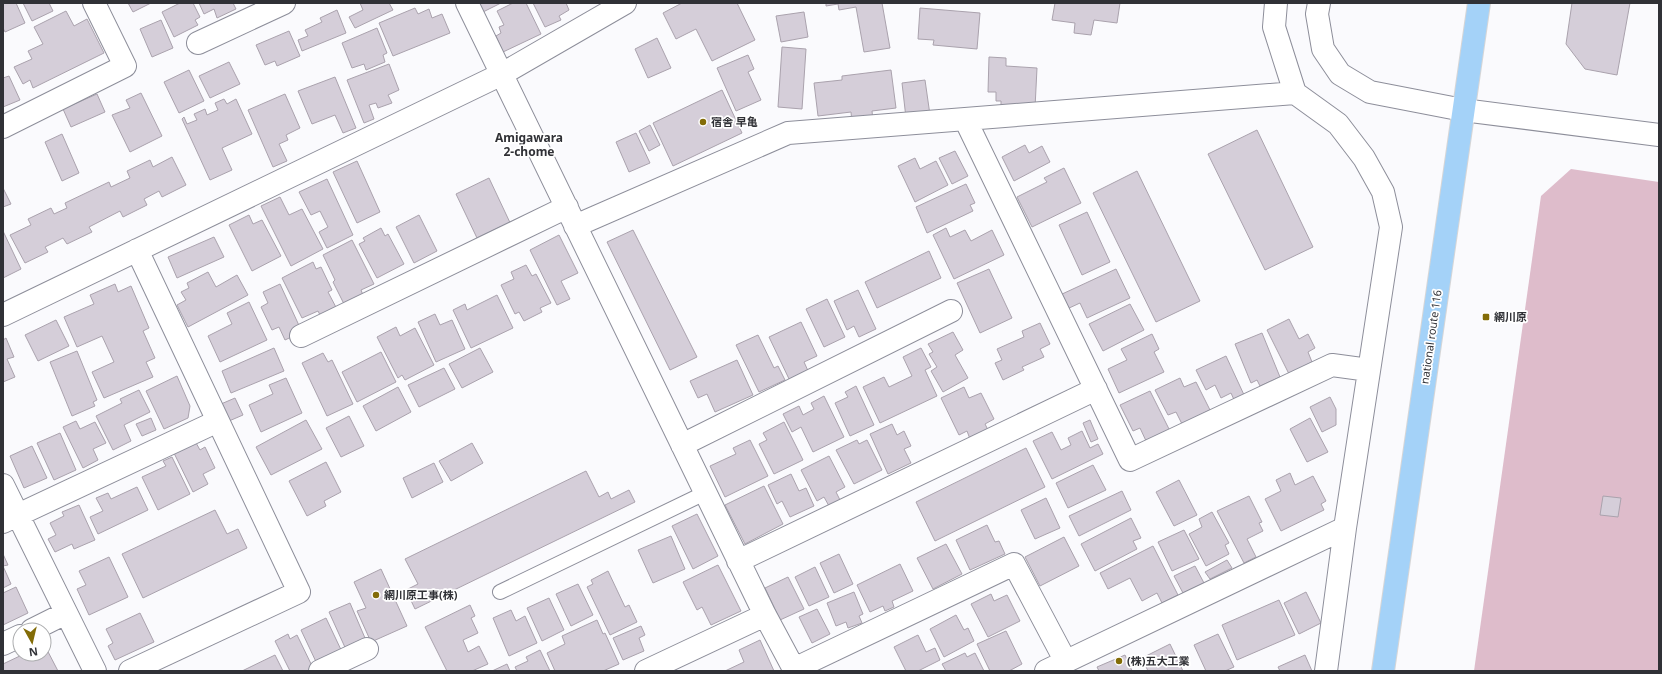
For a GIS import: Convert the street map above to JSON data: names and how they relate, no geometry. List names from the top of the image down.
{
  "streets": {
    "highway": ["national route 116"]
  },
  "districts": ["Amigawara 2-chome"],
  "places": {
    "other": ["宿舎 早亀", "網川原工事(株)", "(株)五大工業"],
    "transit": ["網川原"]
  },
  "north": "bottom"
}
